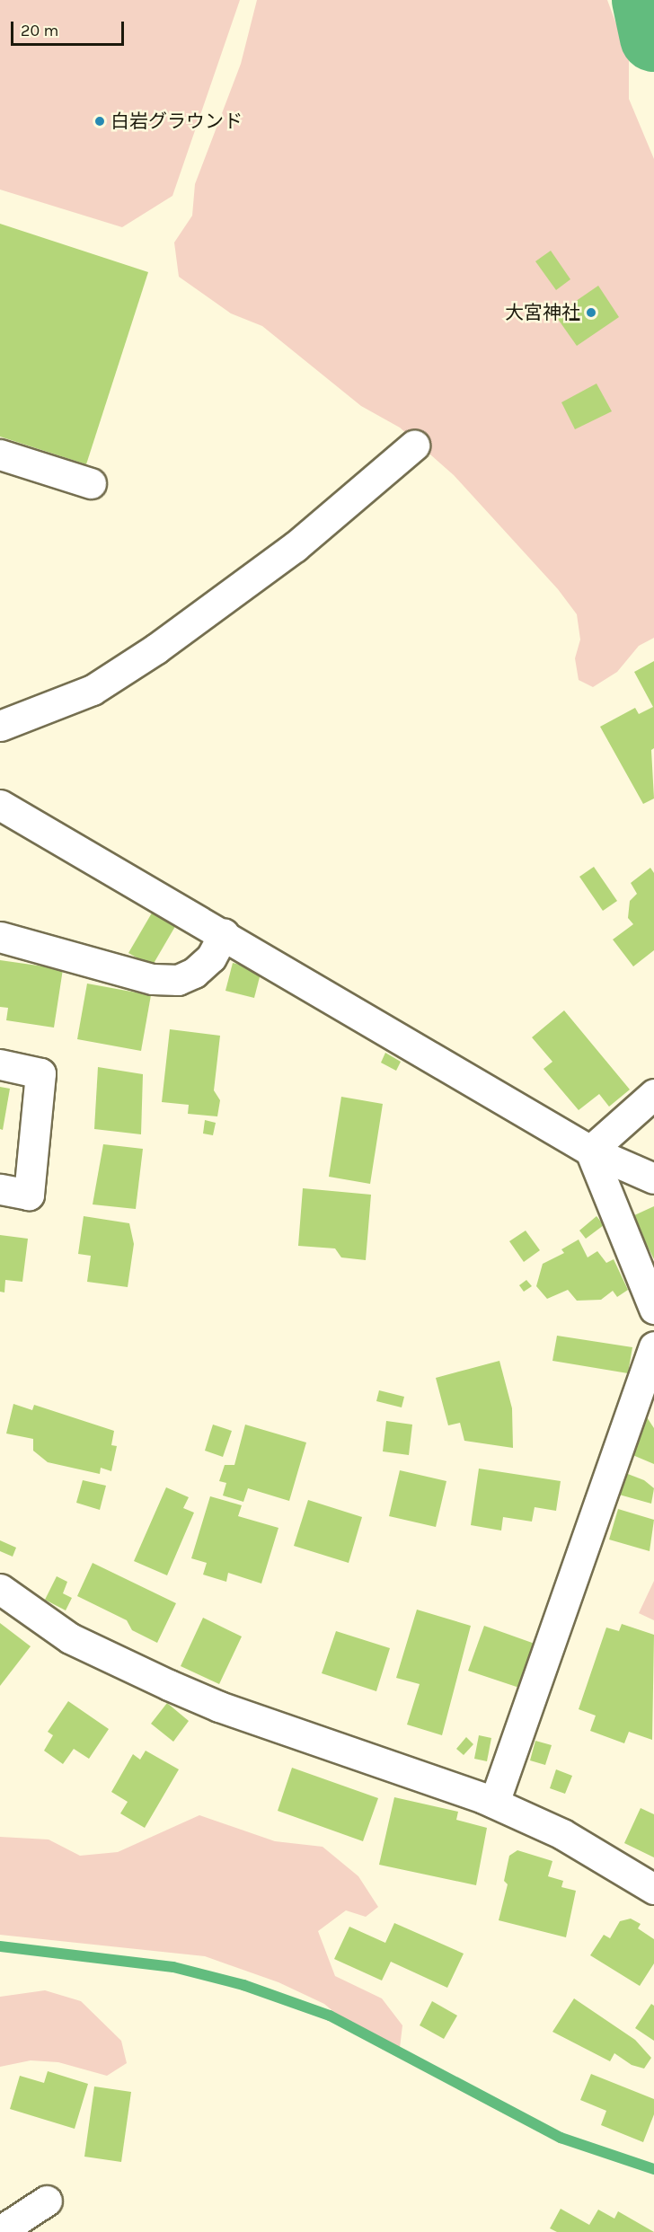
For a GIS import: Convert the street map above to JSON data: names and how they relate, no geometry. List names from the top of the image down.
{
  "places": ["白岩グラウンド", "大宮神社"],
  "scale_bar": "20 m"
}
